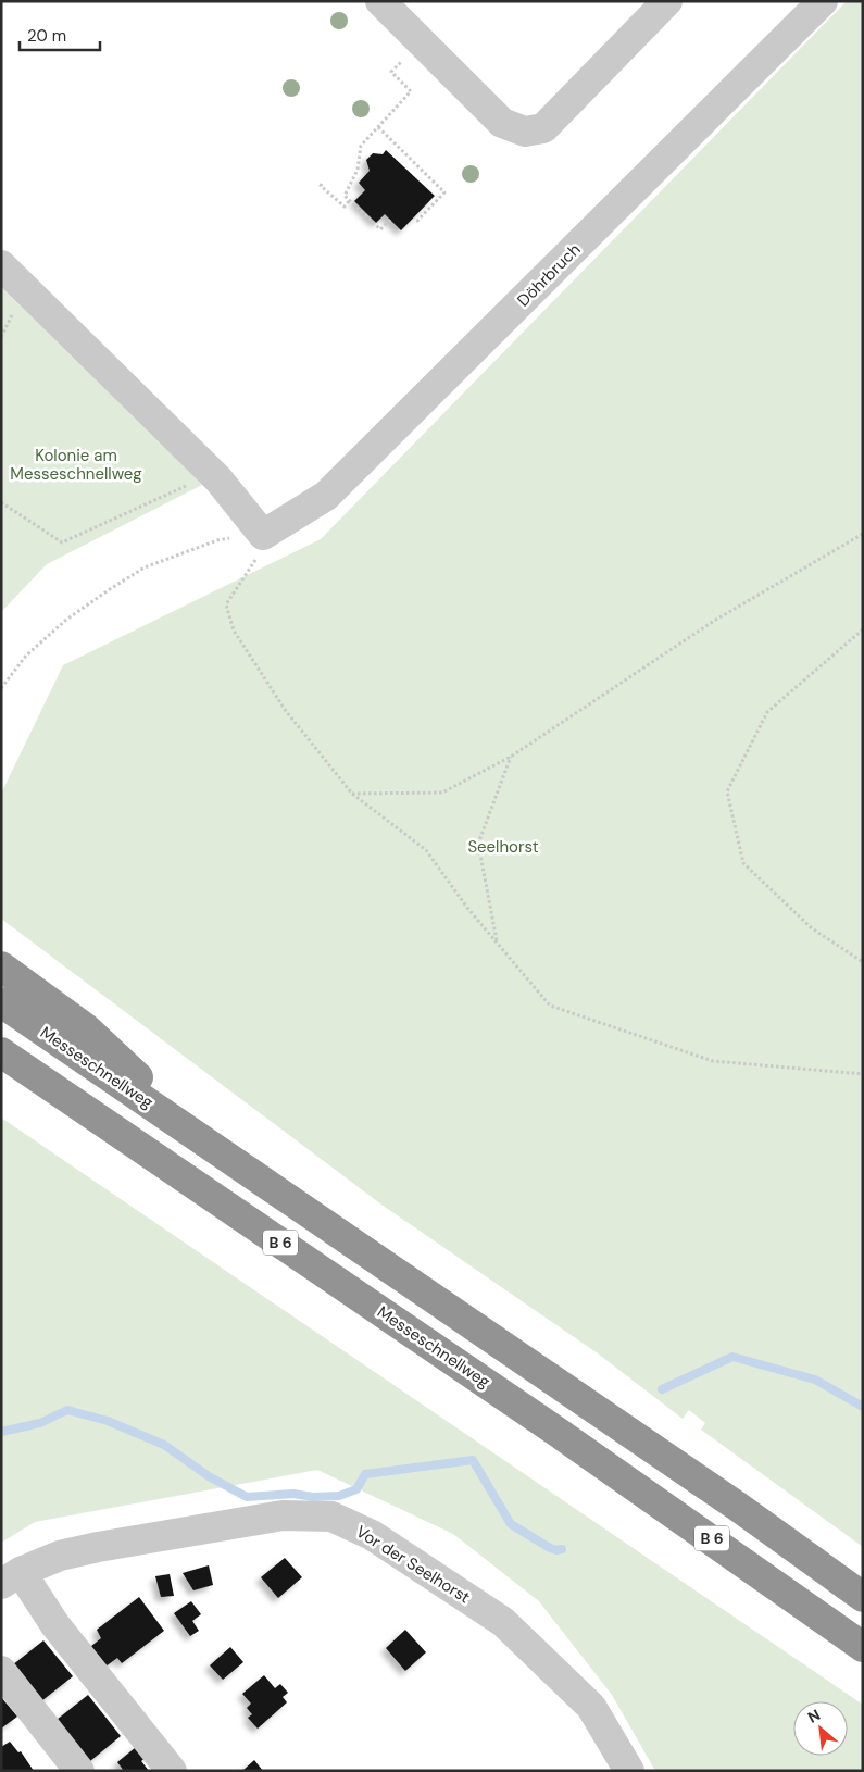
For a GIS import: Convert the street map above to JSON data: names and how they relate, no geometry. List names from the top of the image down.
{
  "streets": {
    "highway": ["Messeschnellweg", "B 6"],
    "street": ["Döhrbruch", "Vor der Seelhorst"]
  },
  "crossings": [
    ["Messeschnellweg", "B 6"]
  ],
  "parks": ["Kolonie am Messeschnellweg", "Seelhorst"],
  "scale_bar": "20 m",
  "north": "top left"
}
